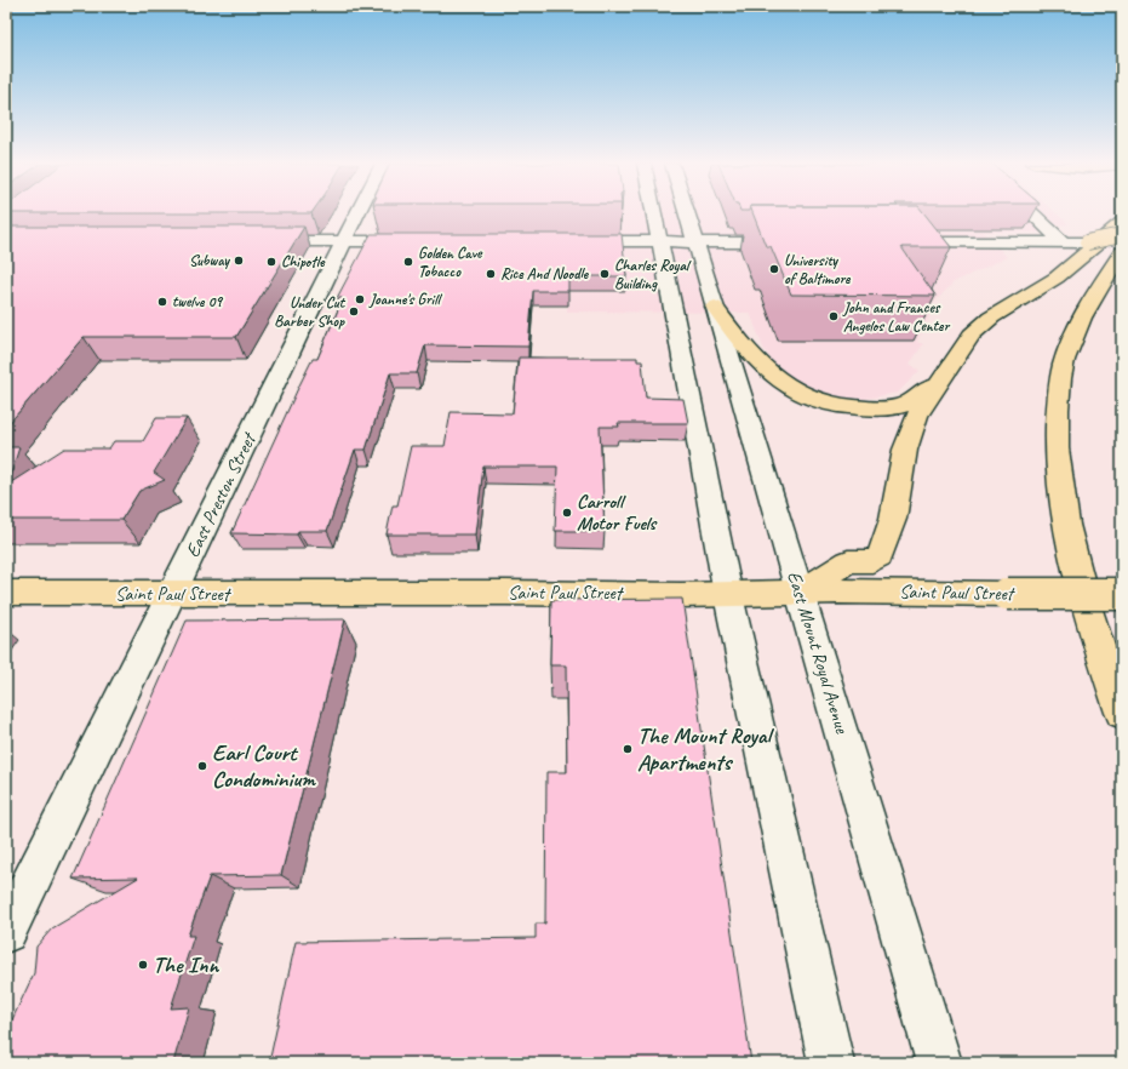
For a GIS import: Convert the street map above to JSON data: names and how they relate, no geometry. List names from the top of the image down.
{
  "streets": {
    "main road": ["East Preston Street", "Saint Paul Street", "East Mount Royal Avenue"]
  },
  "crossings": [
    ["East Preston Street", "Saint Paul Street"],
    ["Saint Paul Street", "East Mount Royal Avenue"]
  ],
  "places": [
    "Subway",
    "Chipotle",
    "Golden Cave Tobacco",
    "University of Baltimore",
    "Rice And Noodle",
    "Charles Royal Building",
    "Joanne's Grill",
    "twelve 09",
    "Under Cut Barber Shop",
    "John and Frances Angelos Law Center",
    "Carroll Motor Fuels",
    "The Mount Royal Apartments",
    "Earl Court Condominium",
    "The Inn"
  ]
}
